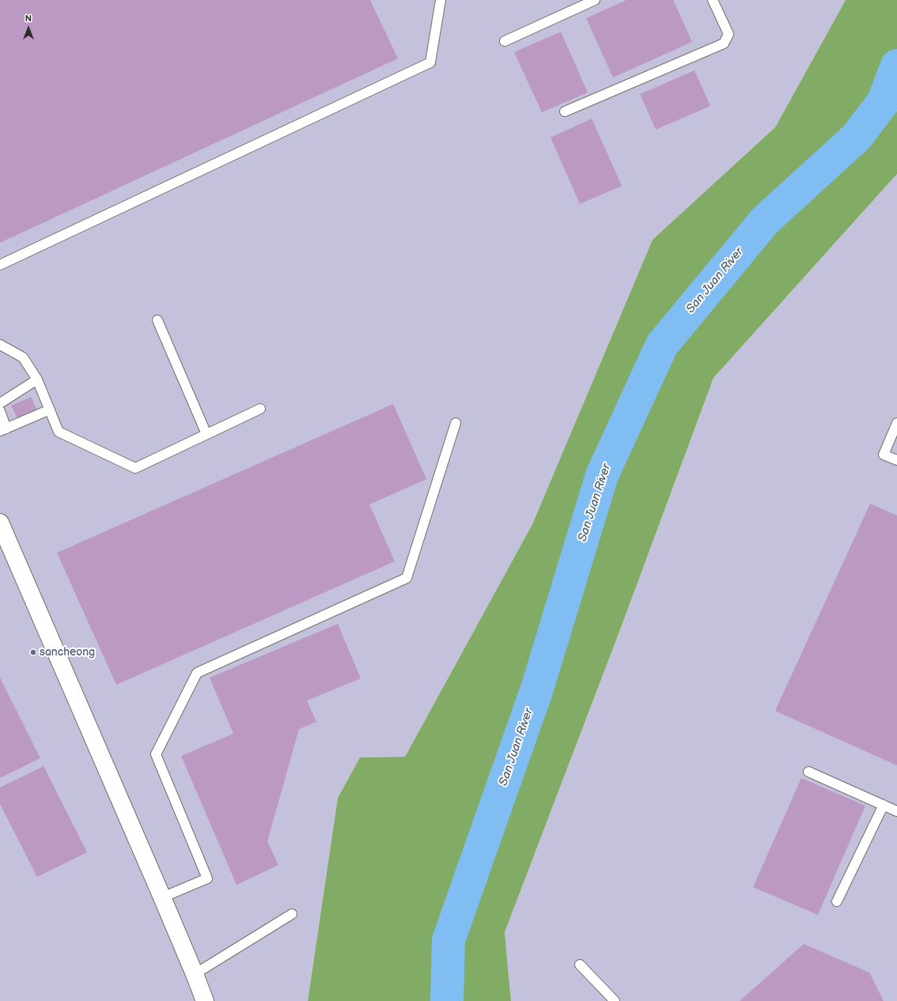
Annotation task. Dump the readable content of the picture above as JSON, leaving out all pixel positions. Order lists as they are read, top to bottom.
{
  "water": ["San Juan River"],
  "places": ["sancheong"],
  "north": "top"
}
